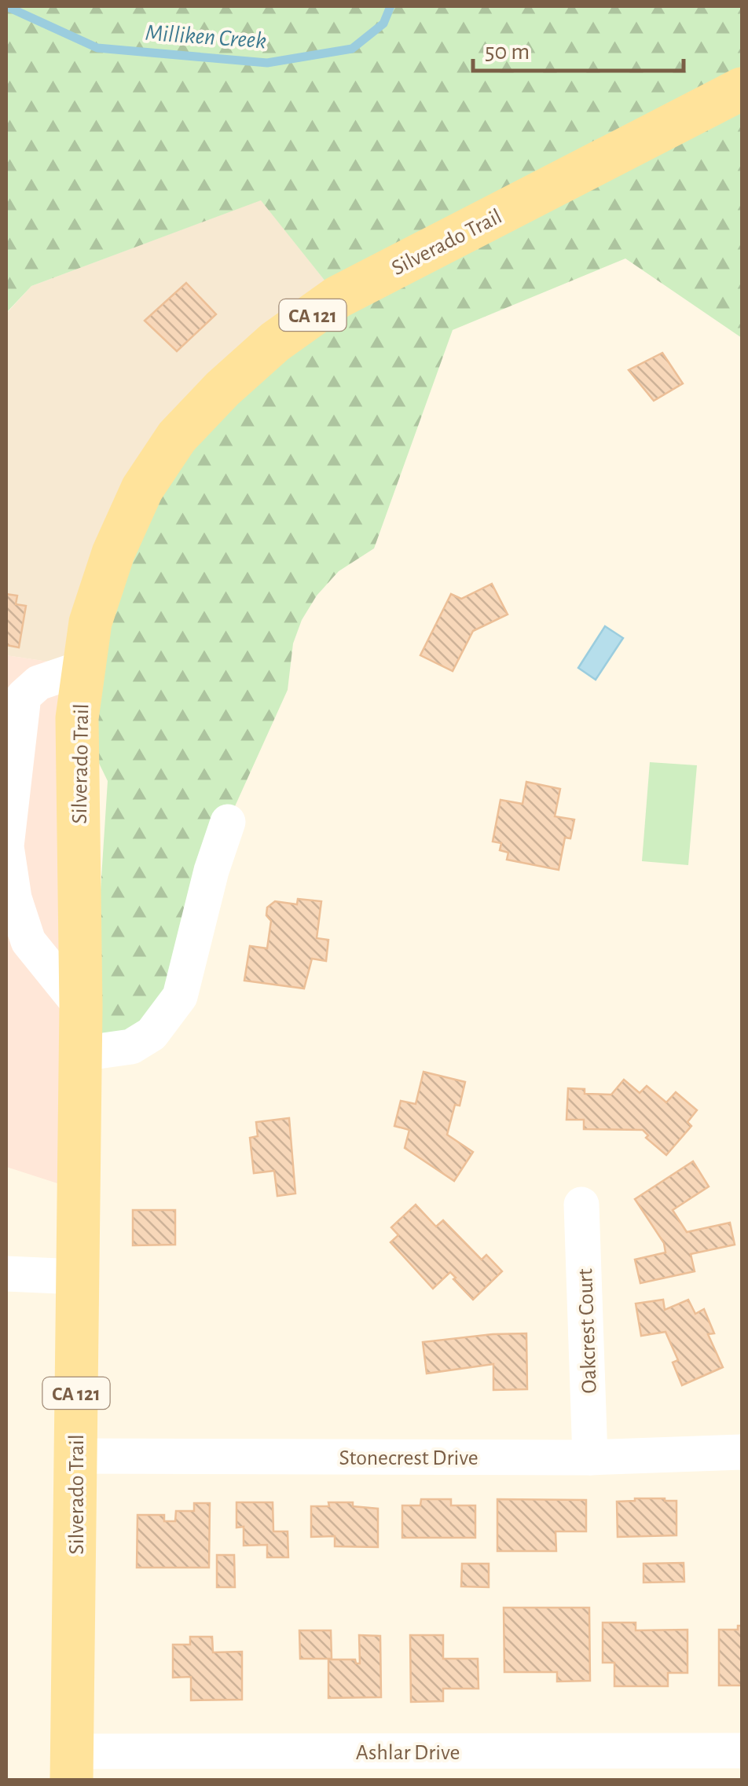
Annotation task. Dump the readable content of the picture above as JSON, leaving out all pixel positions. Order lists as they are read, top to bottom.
{
  "streets": {
    "main road": ["Silverado Trail", "CA 121"],
    "street": ["Oakcrest Court", "Stonecrest Drive", "Ashlar Drive"]
  },
  "crossings": [
    ["Silverado Trail", "Stonecrest Drive"],
    ["Silverado Trail", "Ashlar Drive"],
    ["Oakcrest Court", "Stonecrest Drive"]
  ],
  "water": ["Milliken Creek"],
  "scale_bar": "50 m"
}
